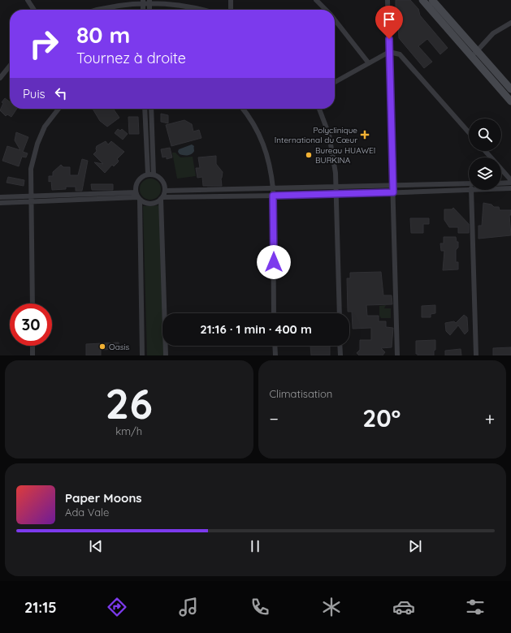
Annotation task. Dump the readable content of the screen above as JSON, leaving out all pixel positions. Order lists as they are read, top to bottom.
{
  "places": {
    "health": ["Polyclinique International du Cœur"],
    "other": ["Bureau HUAWEI BURKINA", "Oasis"]
  },
  "page": {
    "turn": ["80 m", "Tournez à droite"],
    "then": "Puis",
    "limit": "30",
    "trip": "21:16 · 1 min · 400 m",
    "tile": [
      ["26", "km/h"],
      "Climatisation"
    ],
    "heat": ["−", "20°", "+"],
    "song": ["Paper Moons", "Ada Vale"],
    "tabs": "21:15"
  }
}
